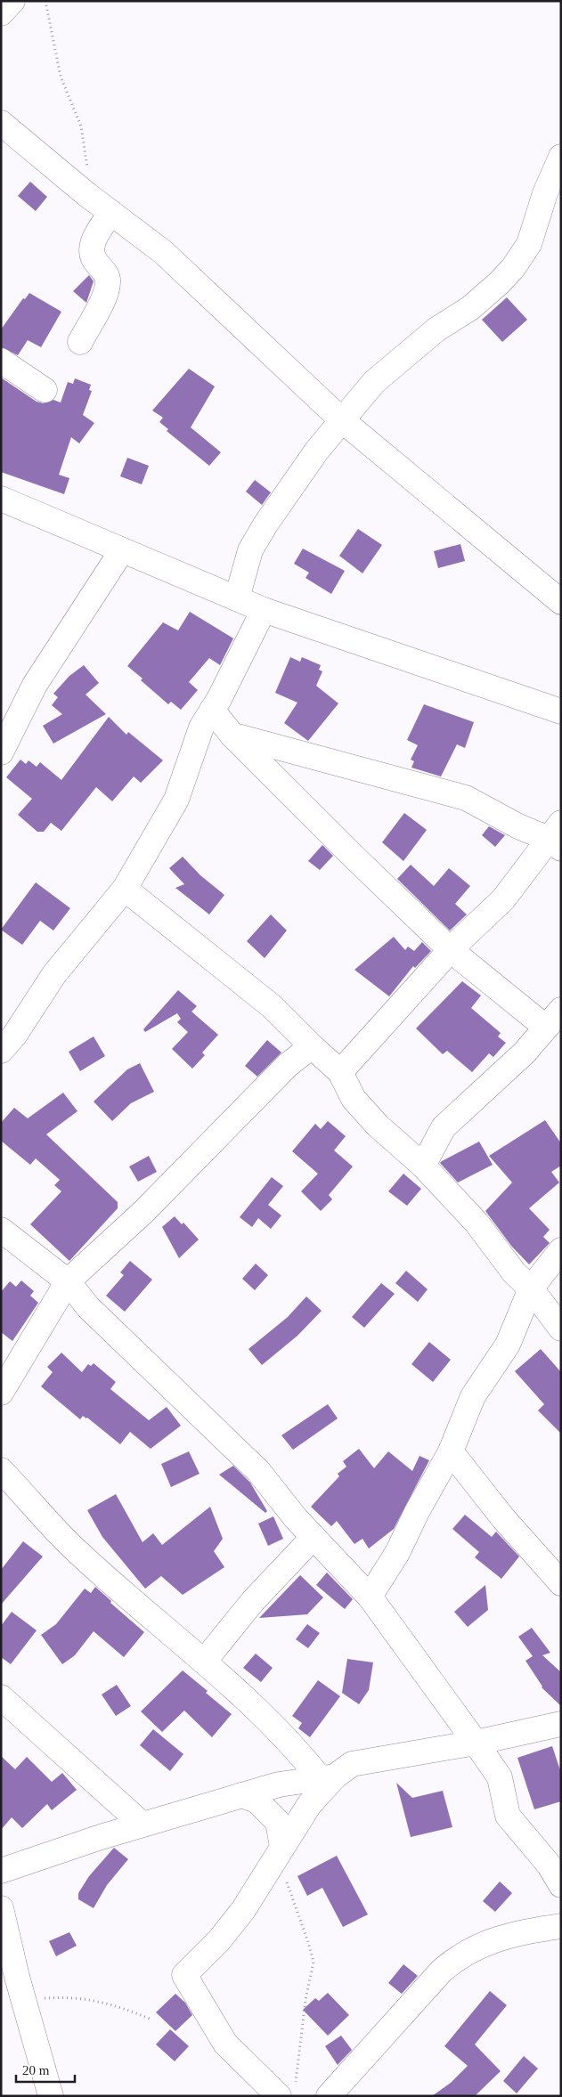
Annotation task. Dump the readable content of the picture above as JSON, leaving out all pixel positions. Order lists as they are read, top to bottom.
{
  "scale_bar": "20 m"
}
